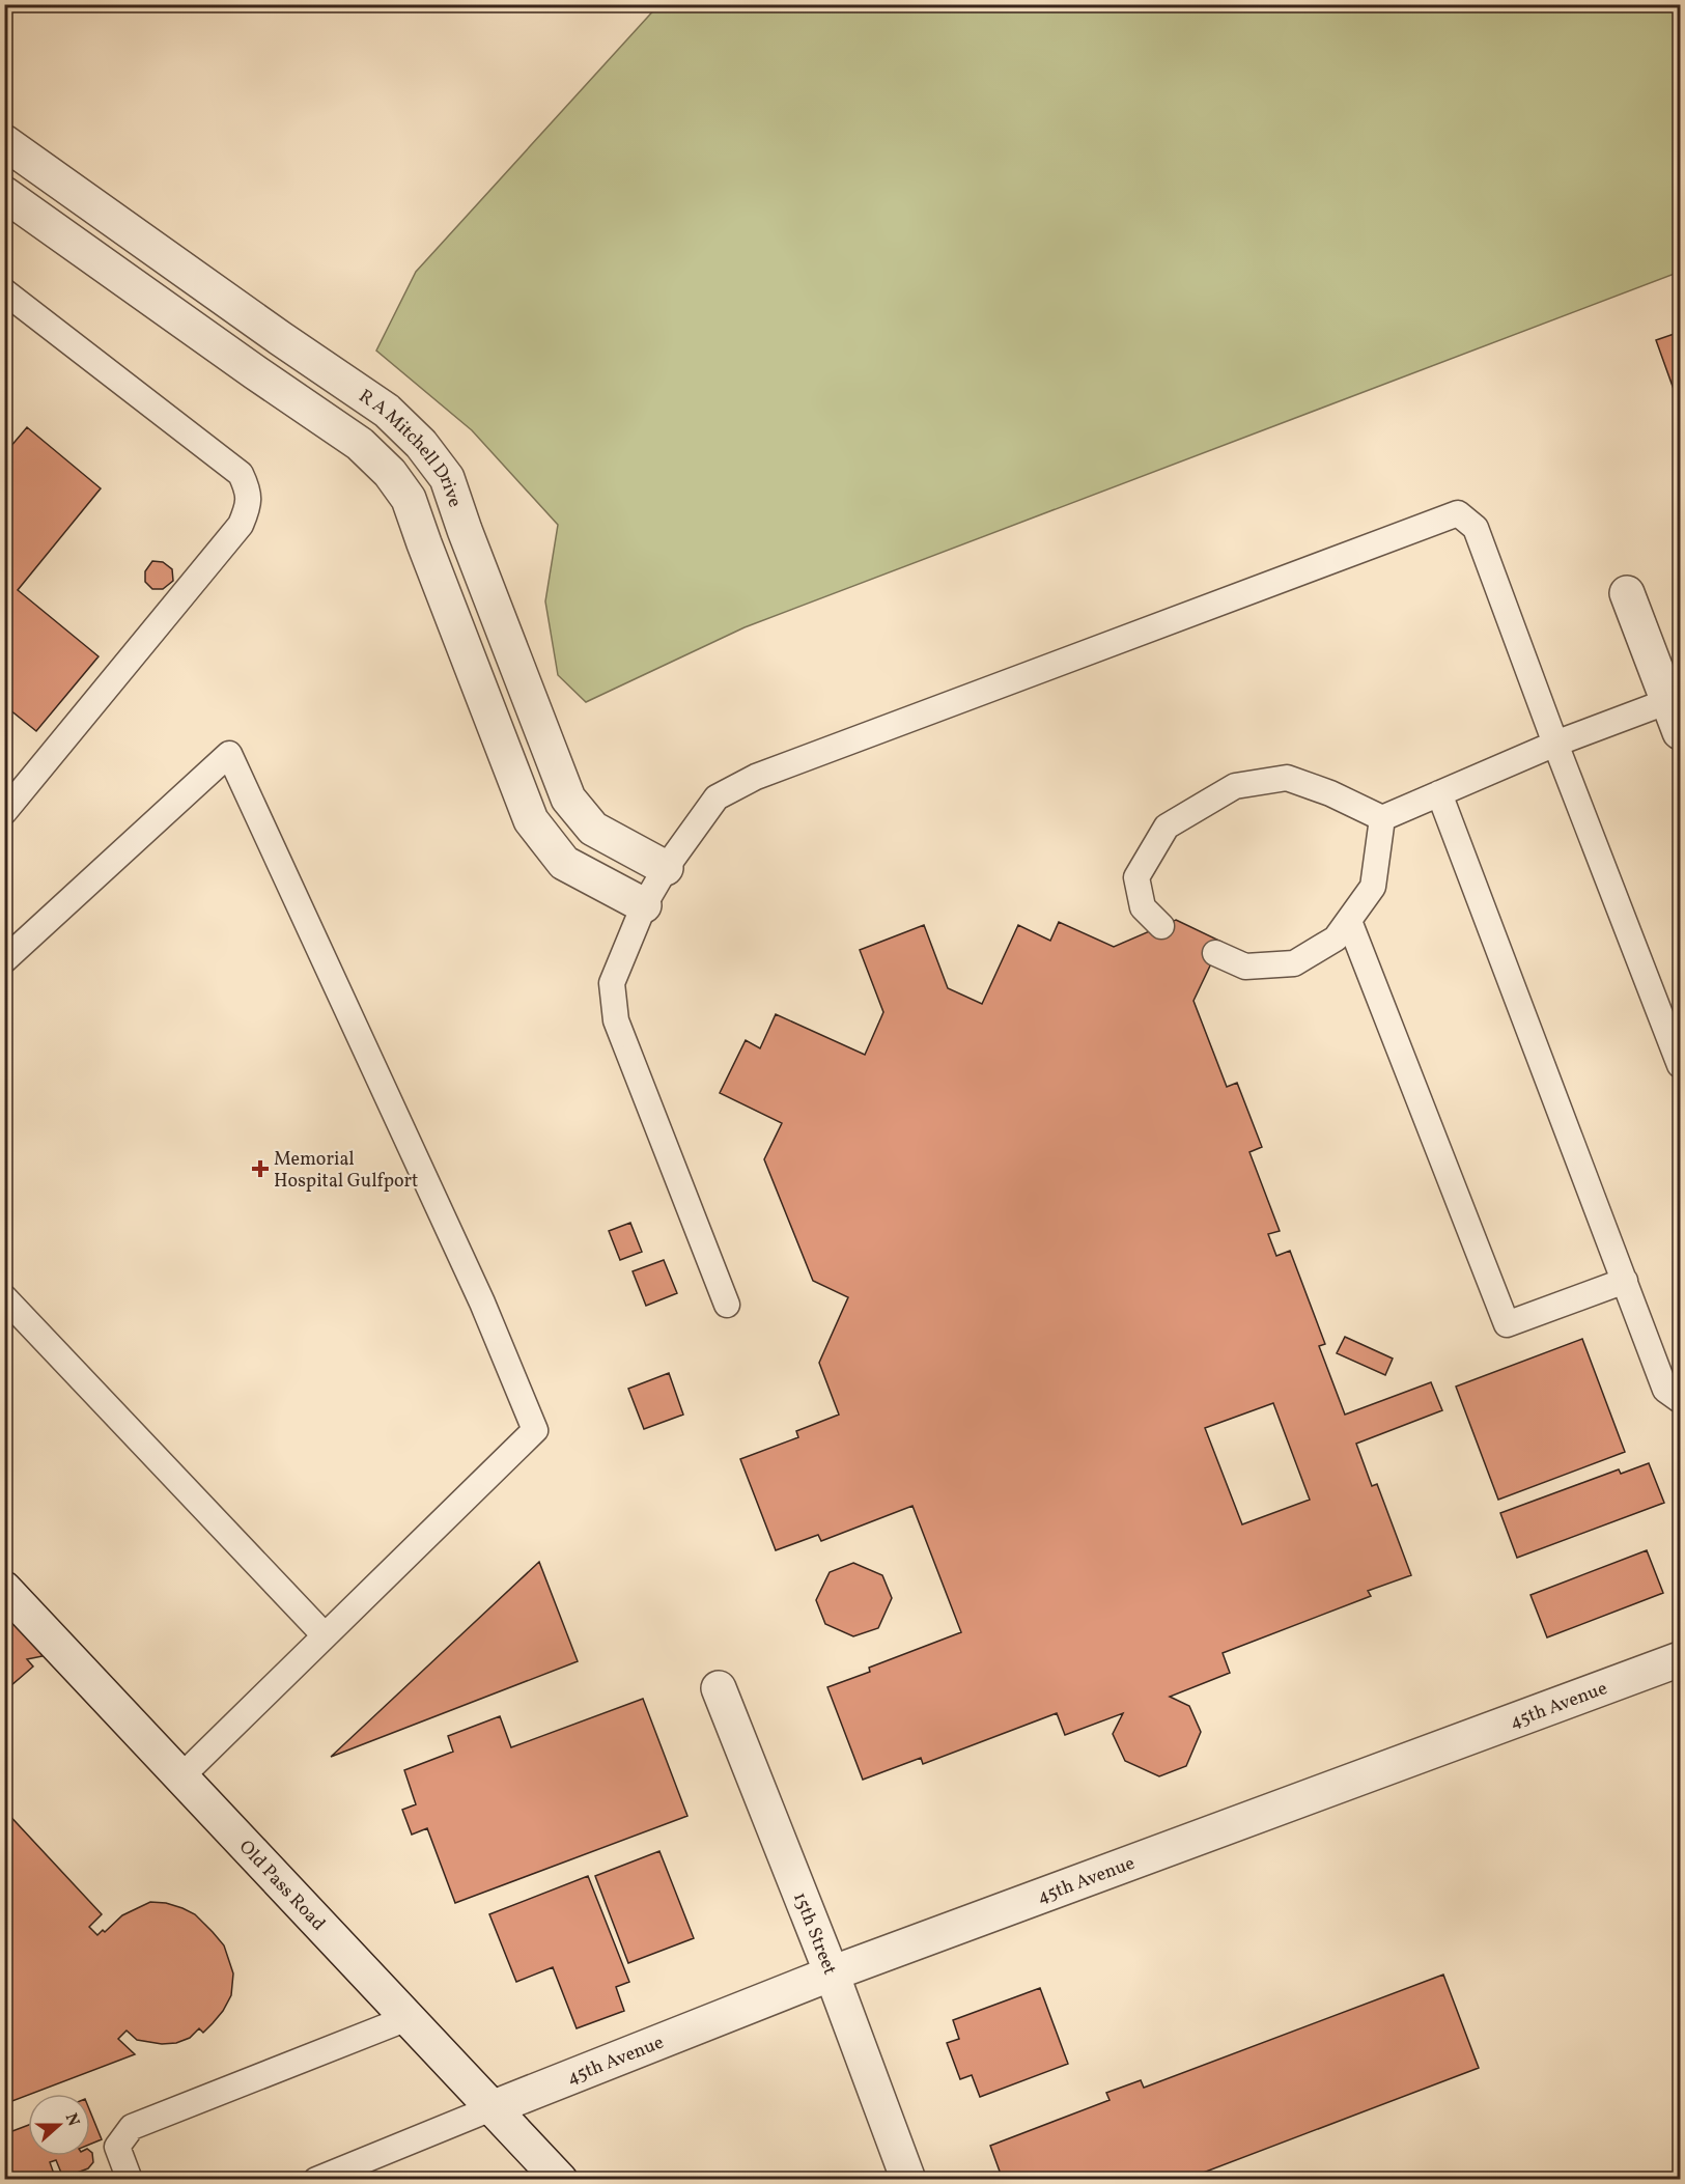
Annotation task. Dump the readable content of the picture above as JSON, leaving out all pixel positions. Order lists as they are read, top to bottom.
{
  "streets": {
    "street": [
      "R A Mitchell Drive",
      "45th Avenue",
      "Old Pass Road",
      "15th Street"
    ]
  },
  "crossings": [
    ["45th Avenue", "Old Pass Road"],
    ["45th Avenue", "15th Street"]
  ],
  "places": {
    "health": ["Memorial Hospital Gulfport"]
  },
  "north": "right"
}
